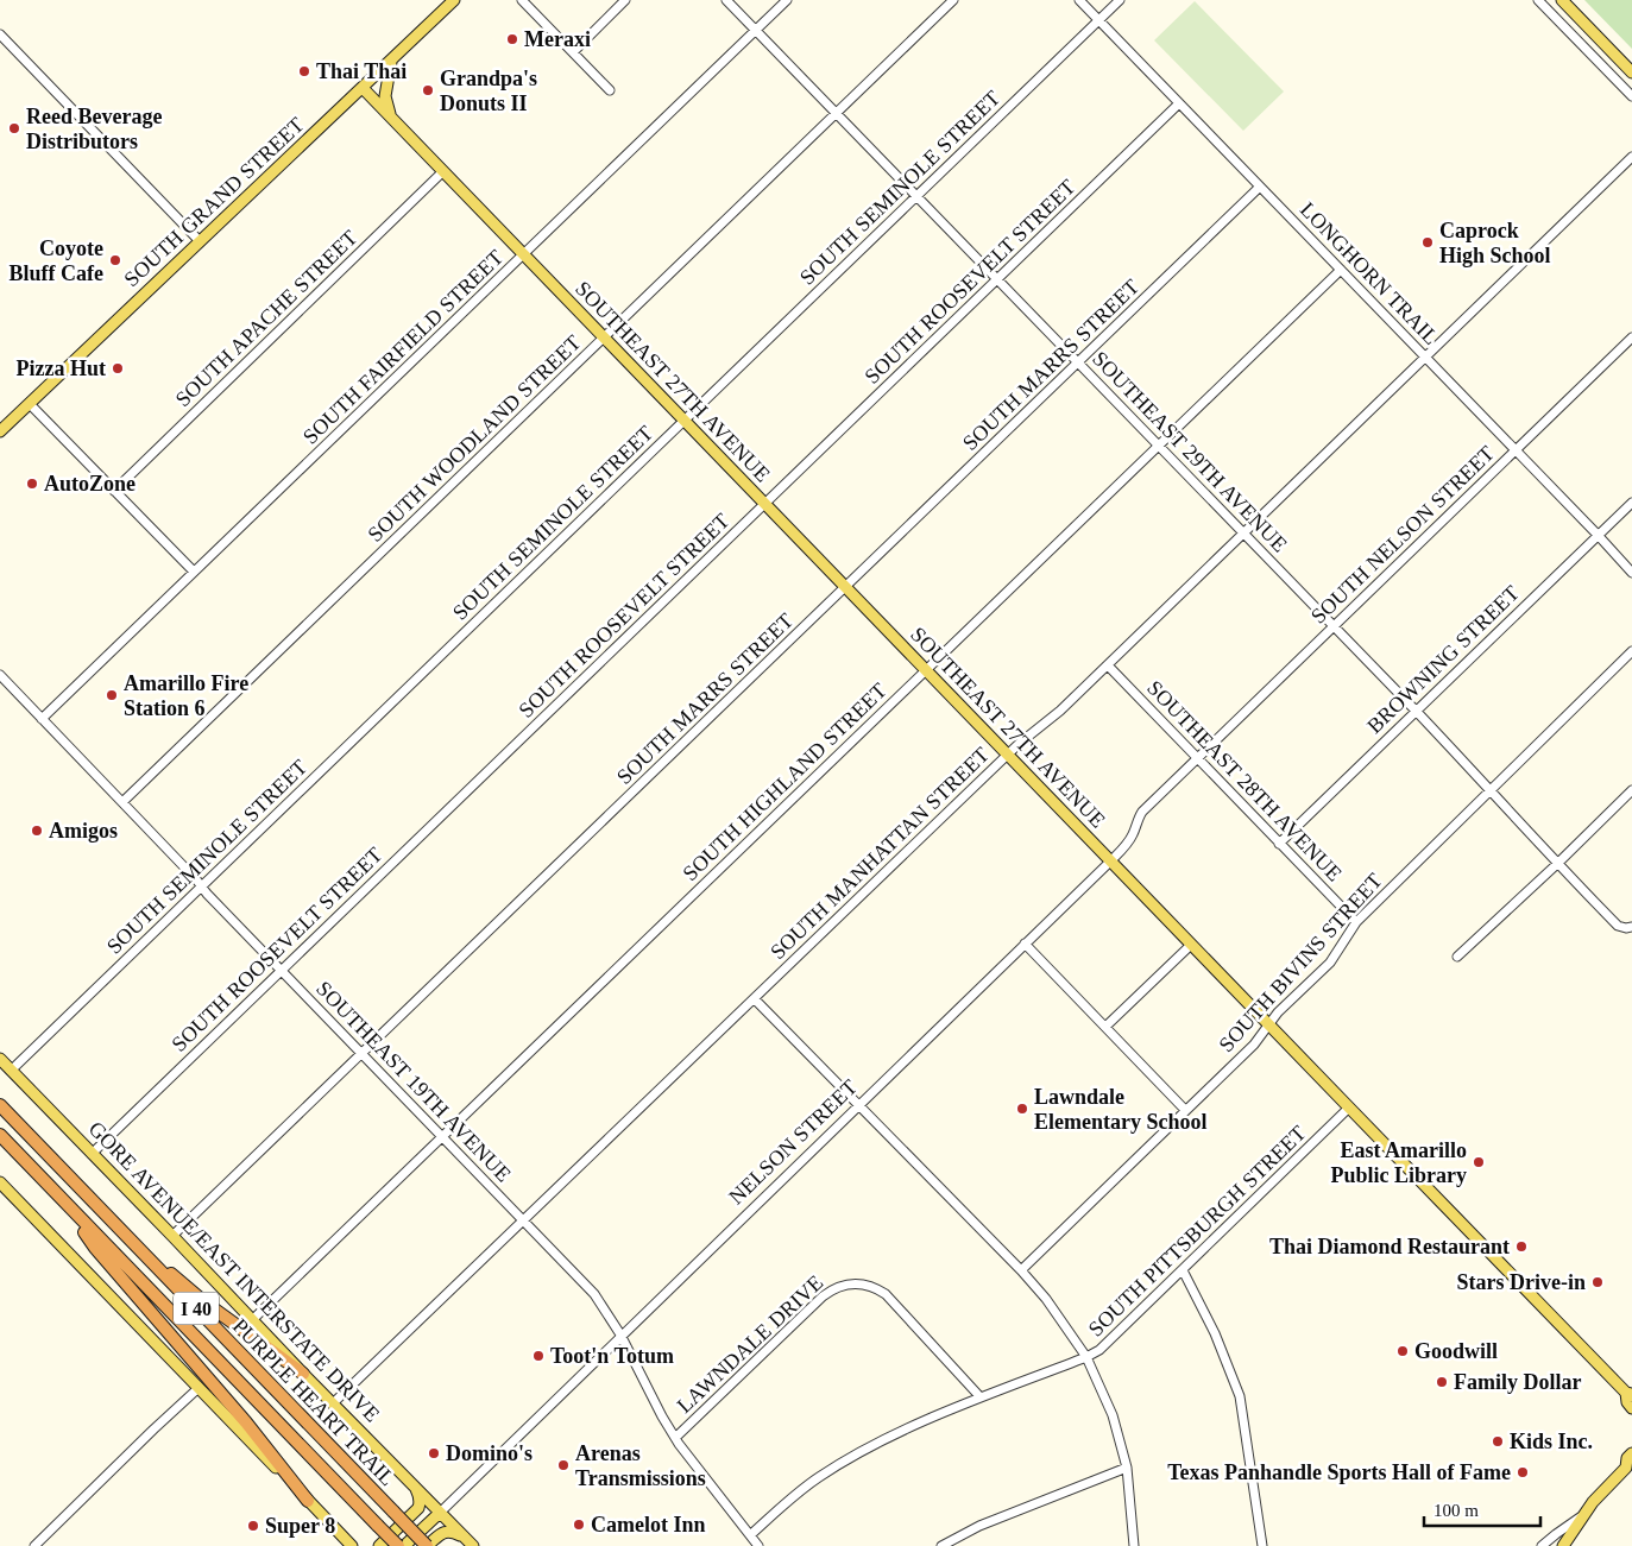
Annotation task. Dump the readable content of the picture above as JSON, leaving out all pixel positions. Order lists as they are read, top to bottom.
{
  "streets": {
    "highway": ["I 40", "PURPLE HEART TRAIL"],
    "main road": [
      "SOUTH GRAND STREET",
      "SOUTHEAST 27TH AVENUE",
      "NELSON STREET",
      "GORE AVENUE/EAST INTERSTATE DRIVE"
    ],
    "street": [
      "SOUTH SEMINOLE STREET",
      "LONGHORN TRAIL",
      "SOUTH ROOSEVELT STREET",
      "SOUTH APACHE STREET",
      "SOUTH FAIRFIELD STREET",
      "SOUTH MARRS STREET",
      "SOUTH WOODLAND STREET",
      "SOUTHEAST 29TH AVENUE",
      "SOUTH NELSON STREET",
      "BROWNING STREET",
      "SOUTHEAST 28TH AVENUE",
      "SOUTH HIGHLAND STREET",
      "SOUTH MANHATTAN STREET",
      "SOUTH BIVINS STREET",
      "SOUTHEAST 19TH AVENUE",
      "SOUTH PITTSBURGH STREET",
      "LAWNDALE DRIVE"
    ]
  },
  "crossings": [
    ["SOUTH SEMINOLE STREET", "LONGHORN TRAIL"],
    ["SOUTH SEMINOLE STREET", "SOUTHEAST 27TH AVENUE"],
    ["SOUTH SEMINOLE STREET", "SOUTHEAST 29TH AVENUE"],
    ["SOUTH SEMINOLE STREET", "SOUTHEAST 19TH AVENUE"],
    ["SOUTH SEMINOLE STREET", "GORE AVENUE/EAST INTERSTATE DRIVE"],
    ["SOUTH GRAND STREET", "SOUTHEAST 27TH AVENUE"],
    ["LONGHORN TRAIL", "SOUTH ROOSEVELT STREET"],
    ["LONGHORN TRAIL", "SOUTH MARRS STREET"],
    ["LONGHORN TRAIL", "SOUTH NELSON STREET"],
    ["LONGHORN TRAIL", "BROWNING STREET"],
    ["LONGHORN TRAIL", "SOUTH HIGHLAND STREET"],
    ["LONGHORN TRAIL", "SOUTH MANHATTAN STREET"],
    ["SOUTH ROOSEVELT STREET", "SOUTHEAST 27TH AVENUE"],
    ["SOUTH ROOSEVELT STREET", "SOUTHEAST 29TH AVENUE"],
    ["SOUTH ROOSEVELT STREET", "SOUTHEAST 19TH AVENUE"],
    ["SOUTH ROOSEVELT STREET", "GORE AVENUE/EAST INTERSTATE DRIVE"],
    ["SOUTH APACHE STREET", "SOUTHEAST 27TH AVENUE"],
    ["SOUTH FAIRFIELD STREET", "SOUTHEAST 27TH AVENUE"],
    ["SOUTH FAIRFIELD STREET", "SOUTHEAST 29TH AVENUE"],
    ["SOUTH FAIRFIELD STREET", "SOUTHEAST 19TH AVENUE"],
    ["SOUTH MARRS STREET", "SOUTHEAST 27TH AVENUE"],
    ["SOUTH MARRS STREET", "SOUTHEAST 29TH AVENUE"],
    ["SOUTH MARRS STREET", "SOUTHEAST 19TH AVENUE"],
    ["SOUTH MARRS STREET", "GORE AVENUE/EAST INTERSTATE DRIVE"],
    ["SOUTHEAST 27TH AVENUE", "SOUTH WOODLAND STREET"],
    ["SOUTHEAST 27TH AVENUE", "SOUTH HIGHLAND STREET"],
    ["SOUTHEAST 27TH AVENUE", "SOUTH MANHATTAN STREET"],
    ["SOUTHEAST 27TH AVENUE", "SOUTH BIVINS STREET"],
    ["SOUTHEAST 27TH AVENUE", "NELSON STREET"],
    ["SOUTHEAST 27TH AVENUE", "SOUTH PITTSBURGH STREET"],
    ["SOUTH WOODLAND STREET", "SOUTHEAST 29TH AVENUE"],
    ["SOUTH WOODLAND STREET", "SOUTHEAST 19TH AVENUE"],
    ["SOUTHEAST 29TH AVENUE", "SOUTH NELSON STREET"],
    ["SOUTHEAST 29TH AVENUE", "BROWNING STREET"],
    ["SOUTHEAST 29TH AVENUE", "SOUTH HIGHLAND STREET"],
    ["SOUTHEAST 29TH AVENUE", "SOUTH MANHATTAN STREET"],
    ["SOUTHEAST 29TH AVENUE", "SOUTH BIVINS STREET"],
    ["SOUTH NELSON STREET", "SOUTHEAST 28TH AVENUE"],
    ["SOUTH NELSON STREET", "NELSON STREET"],
    ["BROWNING STREET", "SOUTHEAST 28TH AVENUE"],
    ["SOUTHEAST 28TH AVENUE", "SOUTH MANHATTAN STREET"],
    ["SOUTHEAST 28TH AVENUE", "SOUTH BIVINS STREET"],
    ["SOUTHEAST 28TH AVENUE", "NELSON STREET"],
    ["SOUTH HIGHLAND STREET", "SOUTHEAST 19TH AVENUE"],
    ["SOUTH HIGHLAND STREET", "GORE AVENUE/EAST INTERSTATE DRIVE"],
    ["SOUTH MANHATTAN STREET", "SOUTHEAST 19TH AVENUE"],
    ["SOUTH MANHATTAN STREET", "GORE AVENUE/EAST INTERSTATE DRIVE"],
    ["SOUTHEAST 19TH AVENUE", "NELSON STREET"],
    ["SOUTHEAST 19TH AVENUE", "SOUTH PITTSBURGH STREET"],
    ["SOUTHEAST 19TH AVENUE", "LAWNDALE DRIVE"],
    ["NELSON STREET", "GORE AVENUE/EAST INTERSTATE DRIVE"],
    ["SOUTH PITTSBURGH STREET", "LAWNDALE DRIVE"]
  ],
  "places": [
    "Meraxi",
    "Thai Thai",
    "Grandpa's Donuts II",
    "Reed Beverage Distributors",
    "Caprock High School",
    "Coyote Bluff Cafe",
    "Pizza Hut",
    "AutoZone",
    "Amarillo Fire Station 6",
    "Amigos",
    "Lawndale Elementary School",
    "East Amarillo Public Library",
    "Thai Diamond Restaurant",
    "Stars Drive-in",
    "Goodwill",
    "Toot'n Totum",
    "Family Dollar",
    "Kids Inc.",
    "Domino's",
    "Arenas Transmissions",
    "Texas Panhandle Sports Hall of Fame",
    "Camelot Inn",
    "Super 8"
  ],
  "scale_bar": "100 m"
}
